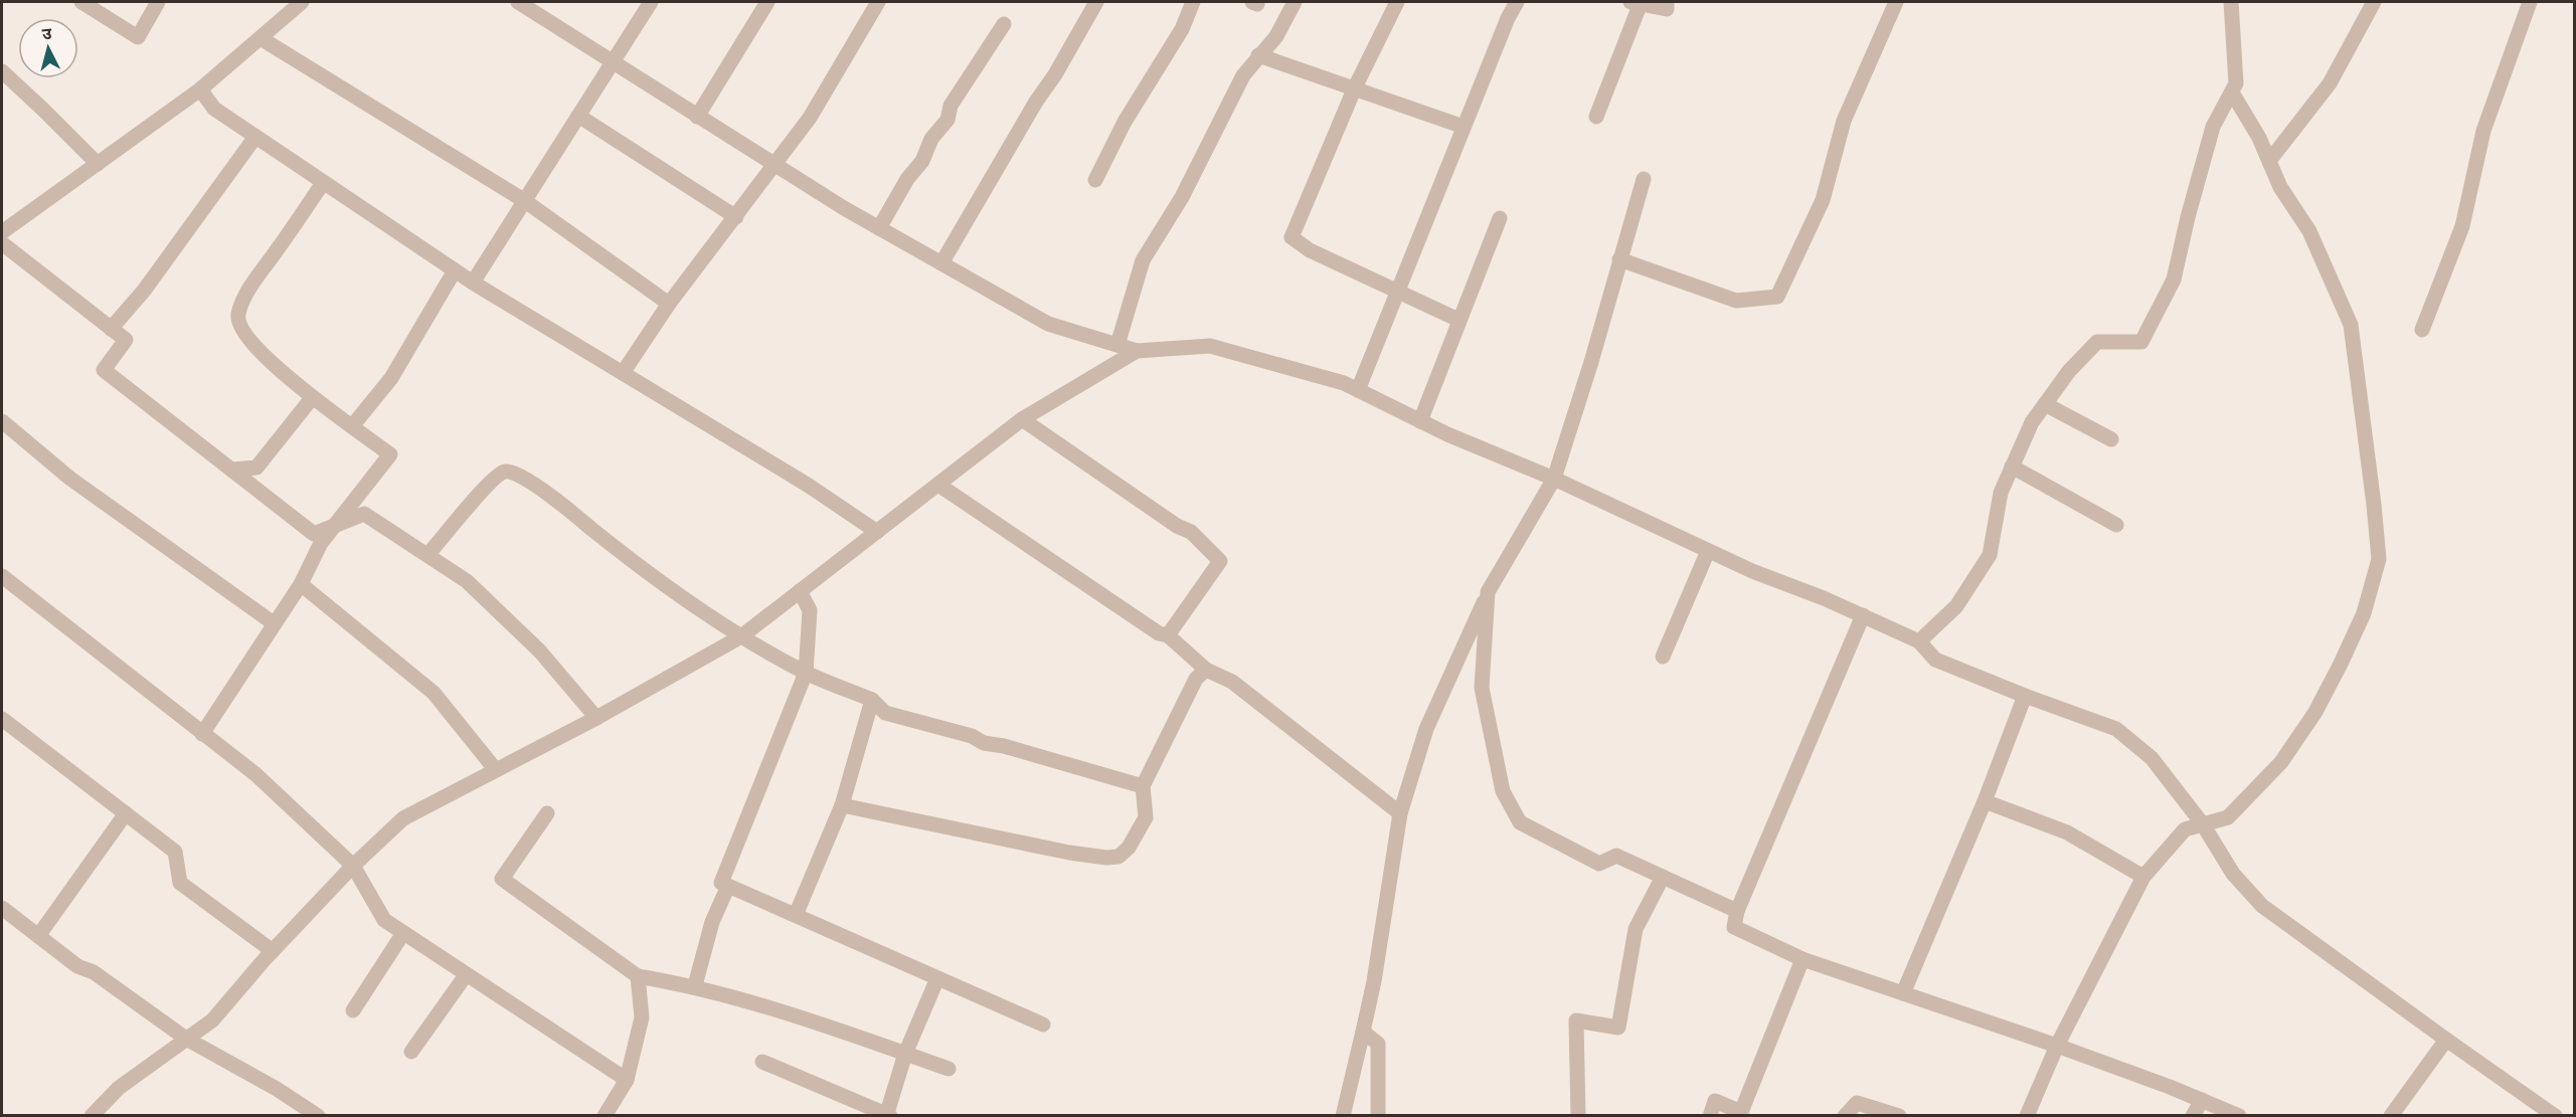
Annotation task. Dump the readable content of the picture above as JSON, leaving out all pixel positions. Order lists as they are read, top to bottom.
{
  "north": "top"
}
